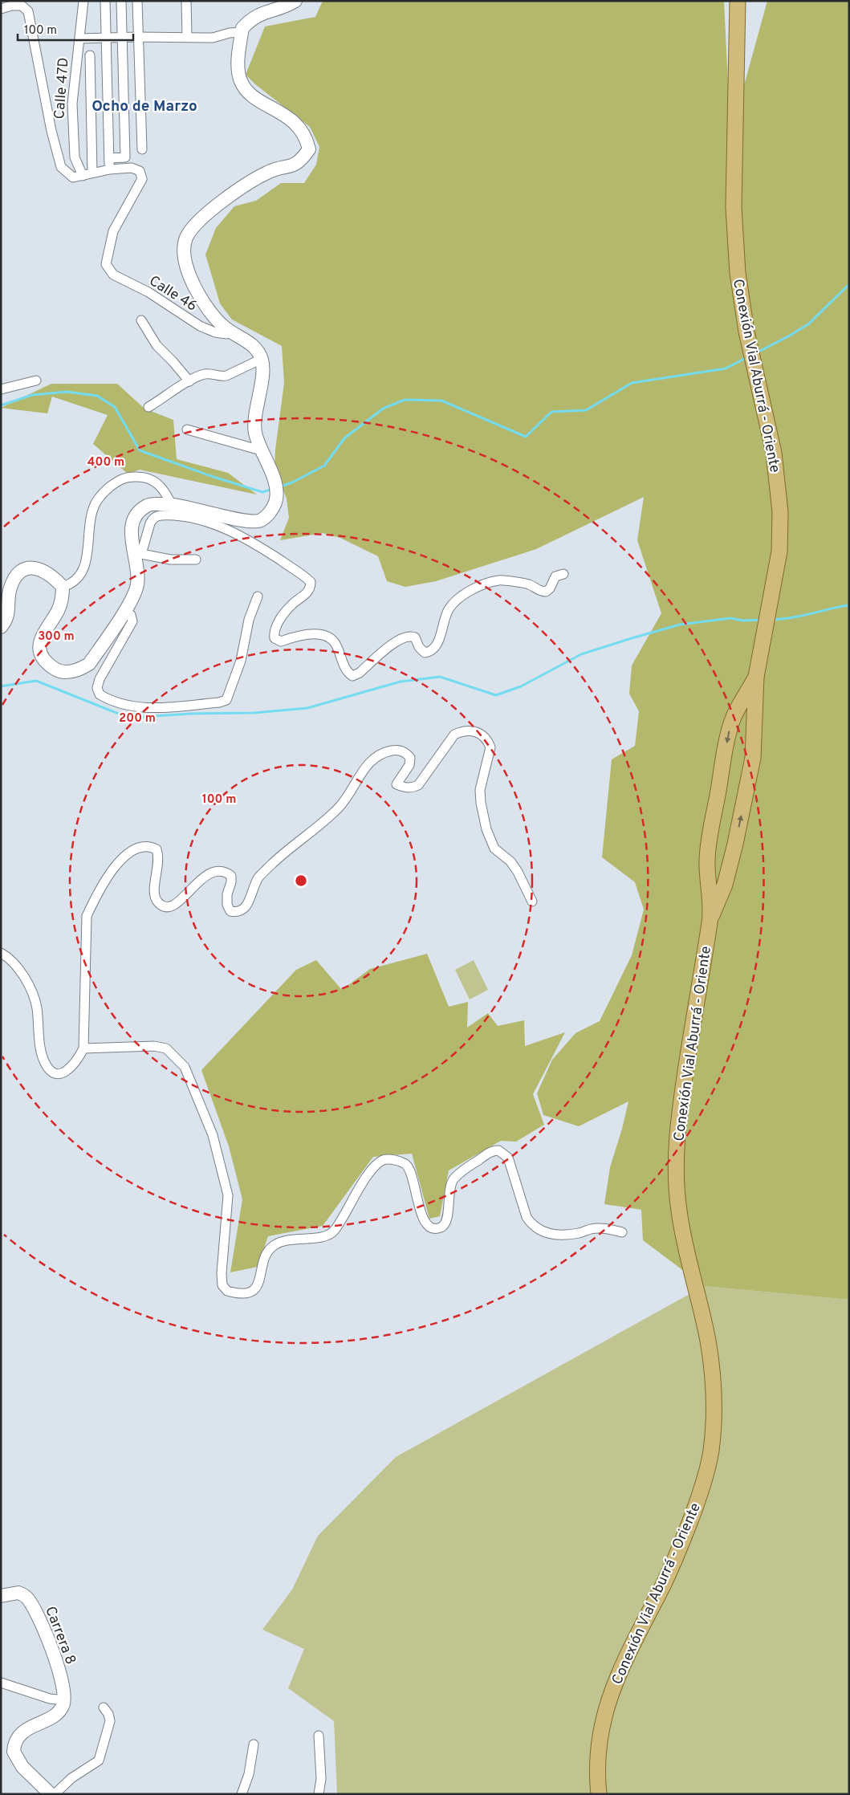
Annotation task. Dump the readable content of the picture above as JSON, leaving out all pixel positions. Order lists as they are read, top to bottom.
{
  "streets": {
    "main road": ["Conexión Vial Aburrá - Oriente", "Carrera 8"],
    "street": ["Calle 47D", "Calle 46"]
  },
  "districts": ["Ocho de Marzo"],
  "scale_bar": "100 m",
  "rings": [
    "400 m",
    "300 m",
    "200 m",
    "100 m"
  ]
}
